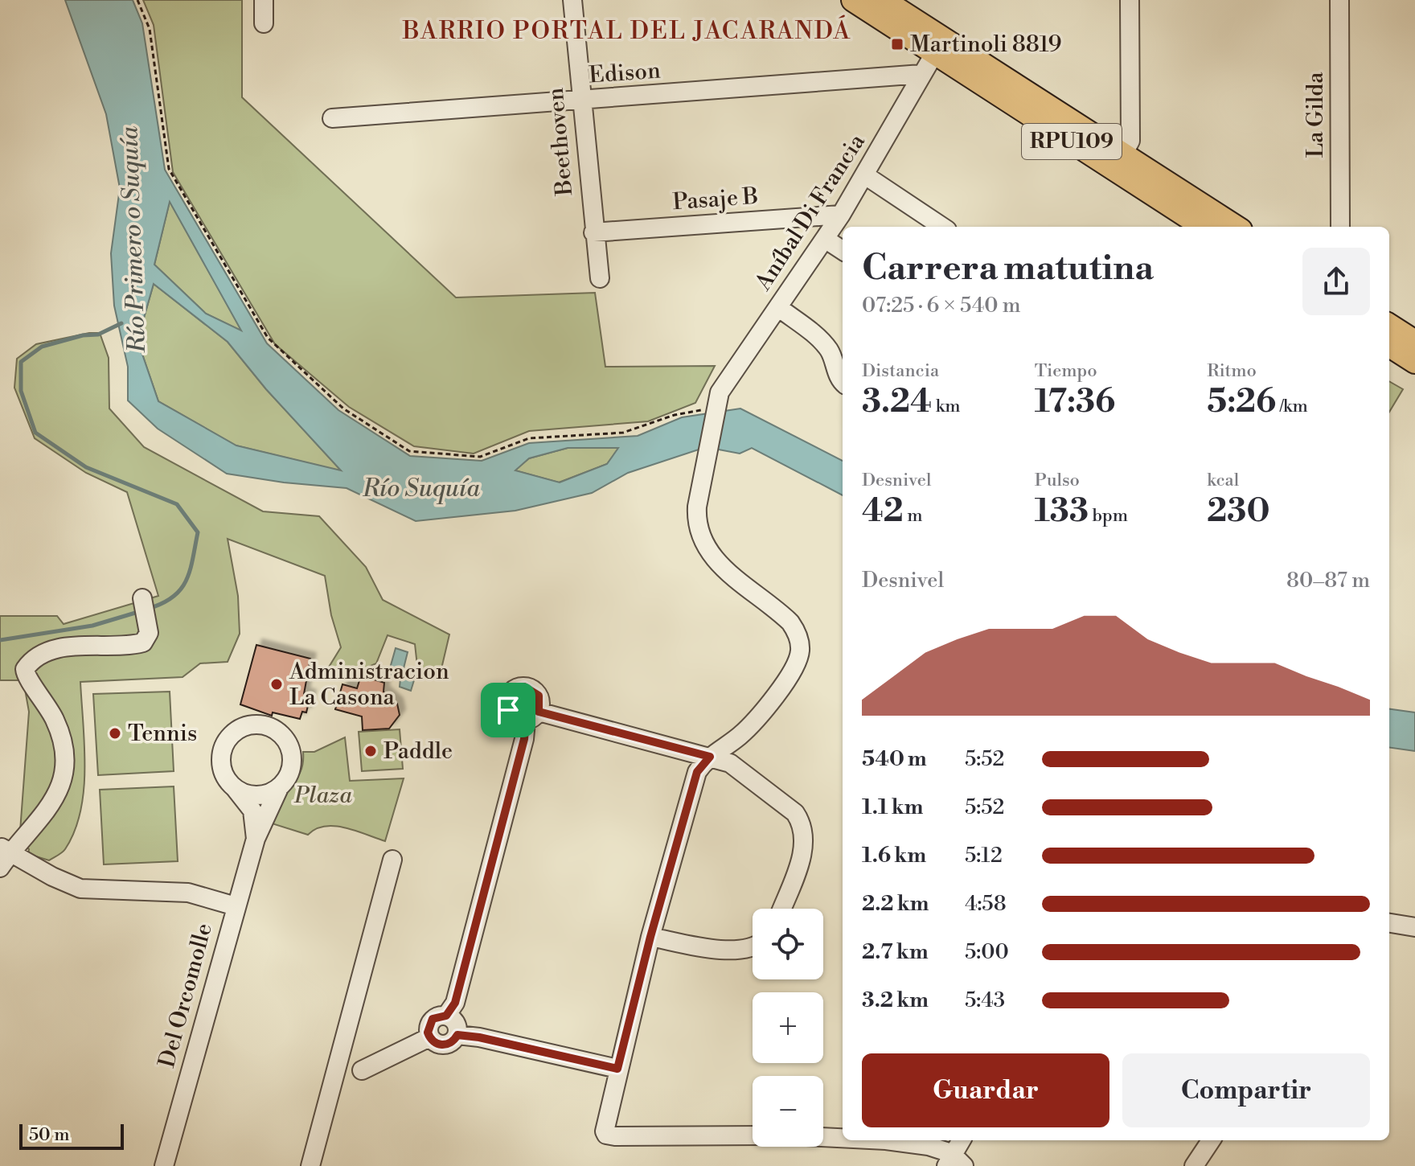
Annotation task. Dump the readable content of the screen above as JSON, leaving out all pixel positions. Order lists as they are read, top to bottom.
{
  "streets": {
    "main road": ["RPU109"],
    "street": [
      "Edison",
      "La Gilda",
      "Beethoven",
      "Pasaje B",
      "Aníbal Di Francia",
      "Del Orcomolle"
    ]
  },
  "crossings": [
    ["Edison", "Beethoven"],
    ["Edison", "Aníbal Di Francia"],
    ["Beethoven", "Pasaje B"],
    ["RPU109", "Aníbal Di Francia"],
    ["Pasaje B", "Aníbal Di Francia"]
  ],
  "districts": ["BARRIO PORTAL DEL JACARANDÁ"],
  "water": ["Río Primero o Suquía", "Río Suquía"],
  "parks": ["Plaza"],
  "places": {
    "transit": ["Martinoli 8819"],
    "other": ["Administracion La Casona", "Tennis", "Paddle"]
  },
  "scale_bar": "50 m",
  "page": {
    "heading": ["Carrera matutina", "07:25 · 6 × 540 m"],
    "stats": [
      ["Distancia", "3.24 km"],
      ["Tiempo", "17:36"],
      ["Ritmo", "5:26 /km"],
      ["Desnivel", "42 m"],
      ["Pulso", "133 bpm"],
      ["kcal", "230"]
    ],
    "chart": ["Desnivel", "80–87 m"],
    "list": [
      {
        "name": "540 m",
        "note": "5:52"
      },
      {
        "name": "1.1 km",
        "note": "5:52"
      },
      {
        "name": "1.6 km",
        "note": "5:12"
      },
      {
        "name": "2.2 km",
        "note": "4:58"
      },
      {
        "name": "2.7 km",
        "note": "5:00"
      },
      {
        "name": "3.2 km",
        "note": "5:43"
      }
    ],
    "map_buttons": ["+", "−"],
    "buttons": ["Guardar", "Compartir"],
    "scale": "50 m"
  }
}
